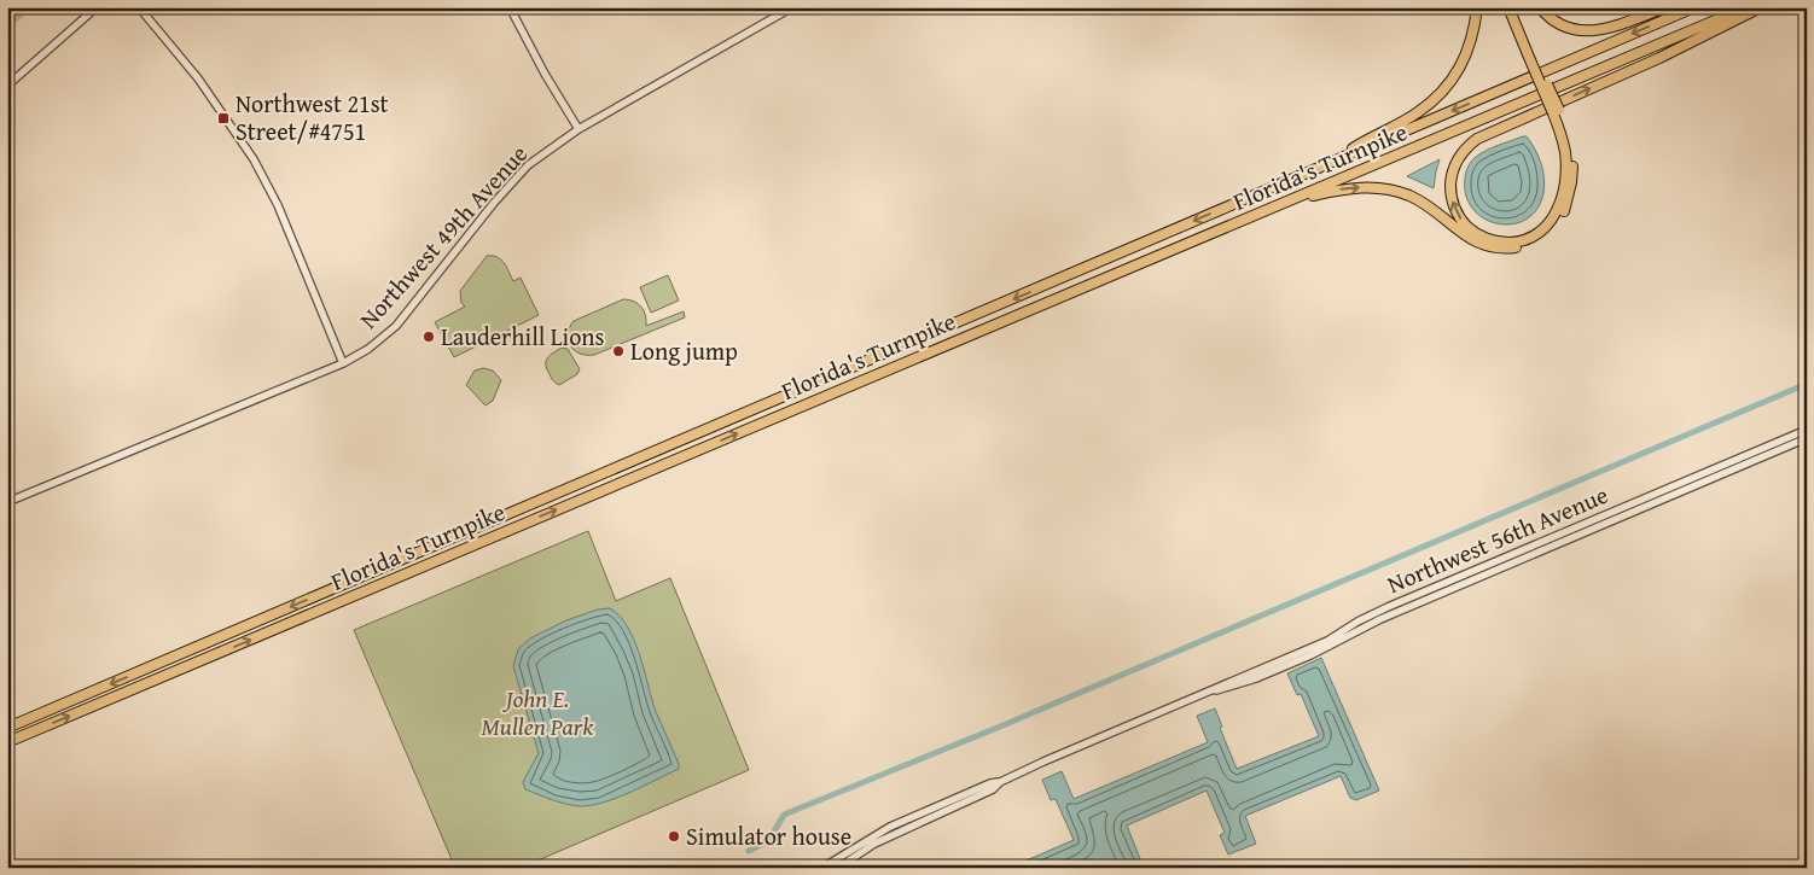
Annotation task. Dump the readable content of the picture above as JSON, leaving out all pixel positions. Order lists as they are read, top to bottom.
{
  "streets": {
    "highway": ["Florida's Turnpike"],
    "street": ["Northwest 49th Avenue", "Northwest 56th Avenue"]
  },
  "parks": ["John E. Mullen Park"],
  "places": {
    "transit": ["Northwest 21st Street/#4751"],
    "other": ["Lauderhill Lions", "Long jump", "Simulator house"]
  }
}
